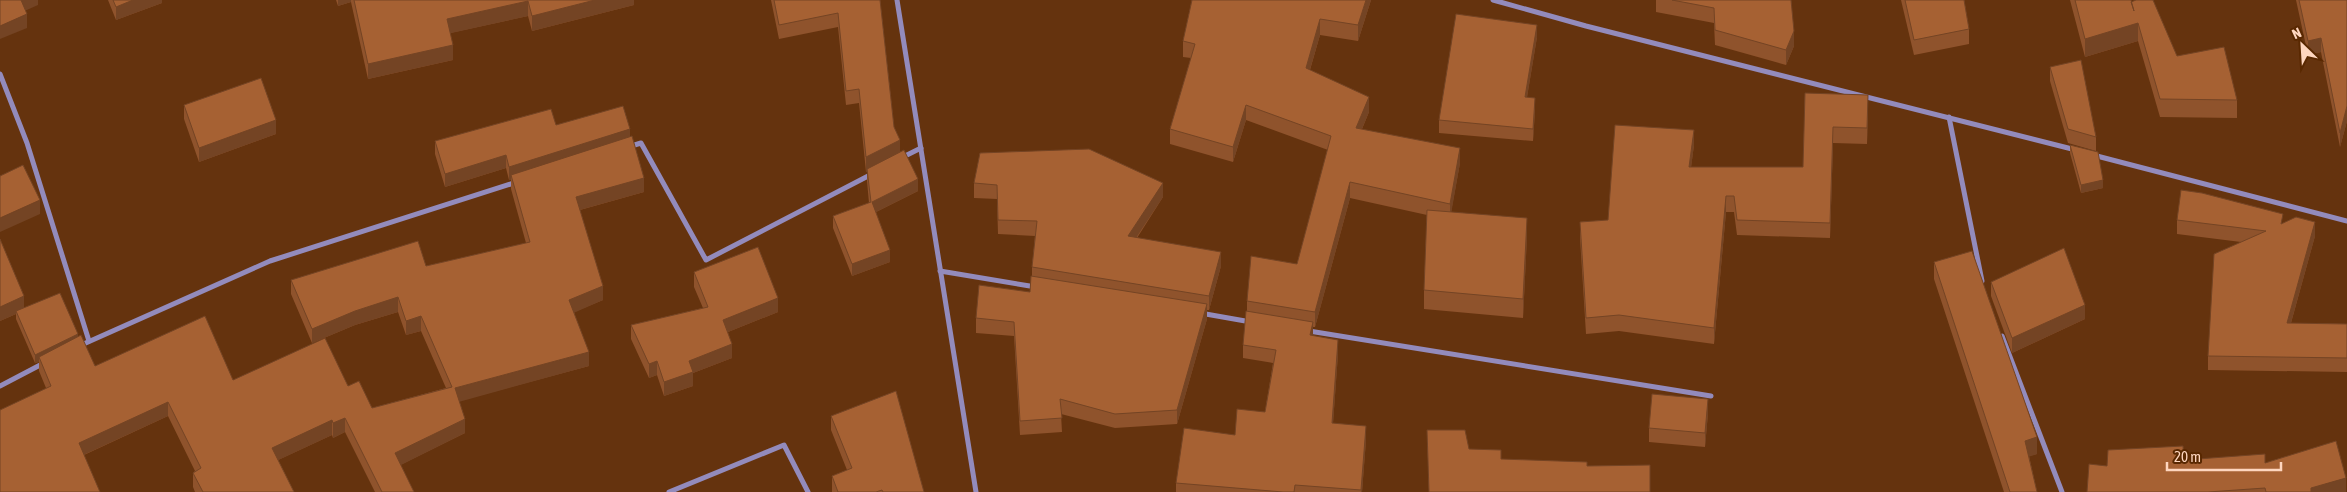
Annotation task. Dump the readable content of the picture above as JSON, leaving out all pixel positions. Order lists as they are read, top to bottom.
{
  "scale_bar": "20 m",
  "north": "top left"
}
